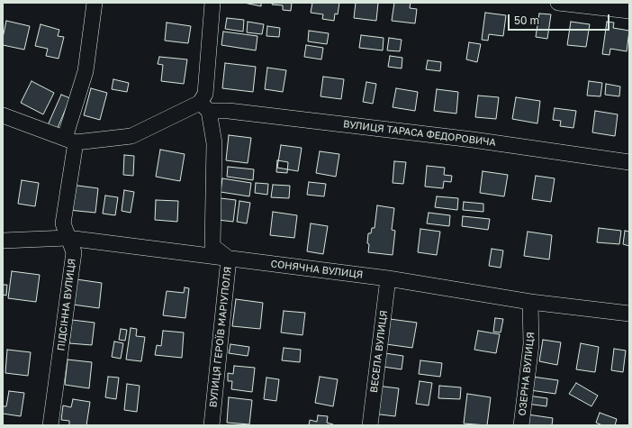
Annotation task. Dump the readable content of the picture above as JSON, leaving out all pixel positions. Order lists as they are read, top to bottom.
{
  "streets": {
    "street": [
      "ВУЛИЦЯ ТАРАСА ФЕДОРОВИЧА",
      "СОНЯЧНА ВУЛИЦЯ",
      "ПІДСІННА ВУЛИЦЯ",
      "ВУЛИЦЯ ГЕРОЇВ МАРІУПОЛЯ",
      "ВЕСЕЛА ВУЛИЦЯ",
      "ОЗЕРНА ВУЛИЦЯ"
    ]
  },
  "crossings": [
    ["ВУЛИЦЯ ТАРАСА ФЕДОРОВИЧА", "ПІДСІННА ВУЛИЦЯ"],
    ["ВУЛИЦЯ ТАРАСА ФЕДОРОВИЧА", "ВУЛИЦЯ ГЕРОЇВ МАРІУПОЛЯ"],
    ["СОНЯЧНА ВУЛИЦЯ", "ПІДСІННА ВУЛИЦЯ"],
    ["СОНЯЧНА ВУЛИЦЯ", "ВУЛИЦЯ ГЕРОЇВ МАРІУПОЛЯ"],
    ["СОНЯЧНА ВУЛИЦЯ", "ВЕСЕЛА ВУЛИЦЯ"],
    ["СОНЯЧНА ВУЛИЦЯ", "ОЗЕРНА ВУЛИЦЯ"]
  ],
  "scale_bar": "50 m"
}
